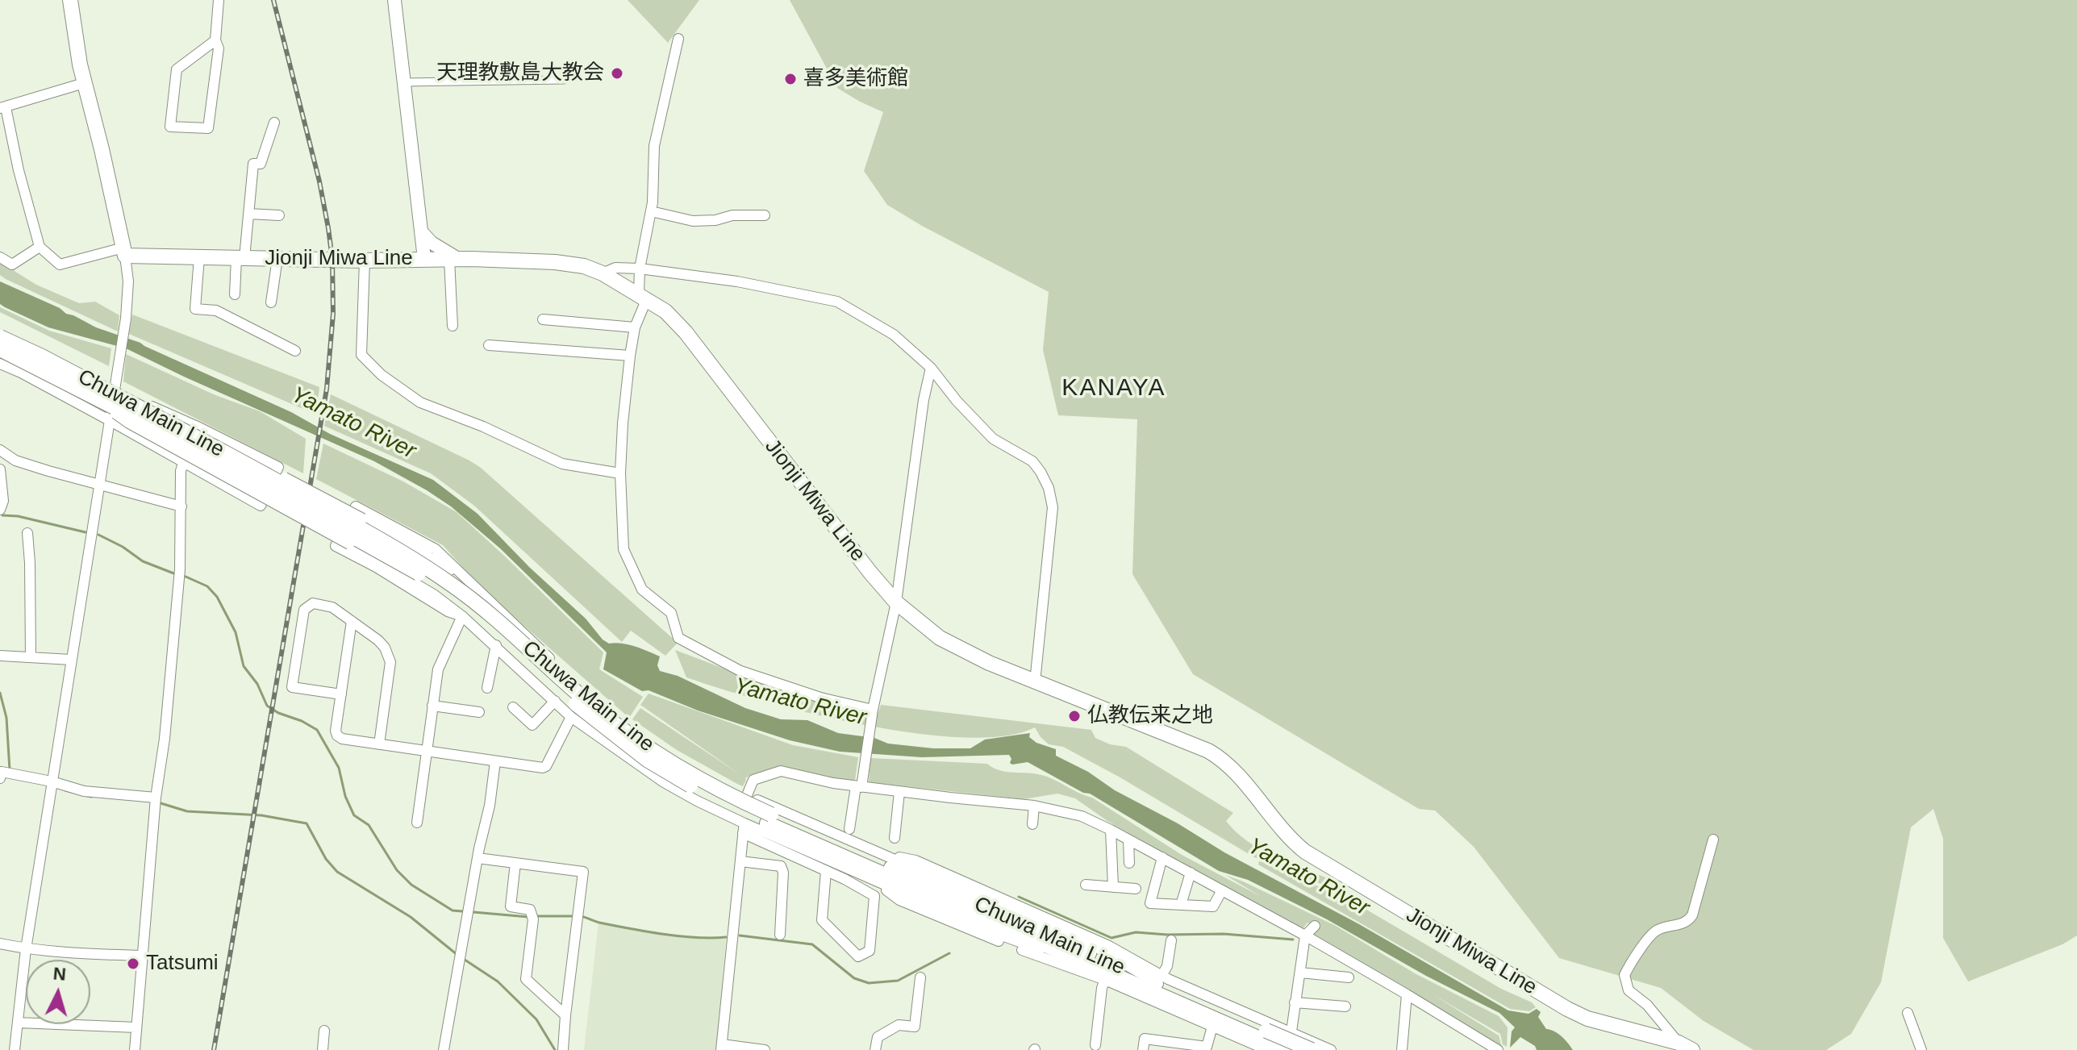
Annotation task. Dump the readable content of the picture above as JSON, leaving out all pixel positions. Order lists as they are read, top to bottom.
{
  "streets": {
    "main road": ["Jionji Miwa Line", "Chuwa Main Line"]
  },
  "districts": ["KANAYA"],
  "water": ["Yamato River"],
  "places": [
    "天理教敷島大教会",
    "喜多美術館",
    "仏教伝来之地",
    "Tatsumi"
  ],
  "north": "top"
}
